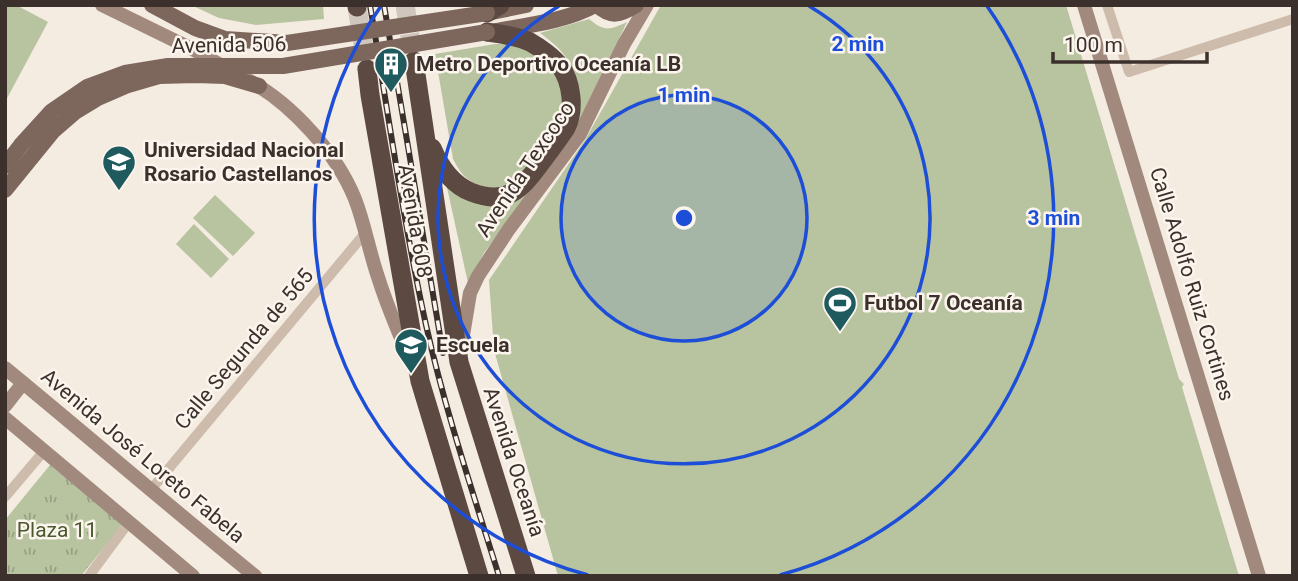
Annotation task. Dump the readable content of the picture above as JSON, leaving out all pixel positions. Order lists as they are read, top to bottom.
{
  "streets": {
    "highway": ["Avenida 608", "Avenida Oceanía"],
    "main road": ["Avenida 506"],
    "street": [
      "Avenida Texcoco",
      "Calle Adolfo Ruiz Cortines",
      "Calle Segunda de 565",
      "Avenida José Loreto Fabela"
    ]
  },
  "crossings": [
    ["Avenida Texcoco", "Avenida 608"],
    ["Avenida Texcoco", "Avenida Oceanía"],
    ["Avenida 608", "Avenida Oceanía"],
    ["Calle Segunda de 565", "Avenida José Loreto Fabela"]
  ],
  "parks": ["Plaza 11"],
  "places": {
    "building": ["Metro Deportivo Oceanía LB"],
    "school or university": ["Universidad Nacional Rosario Castellanos", "Escuela"],
    "sports": ["Futbol 7 Oceanía"]
  },
  "scale_bar": "100 m",
  "rings": ["2 min", "1 min", "3 min"]
}
